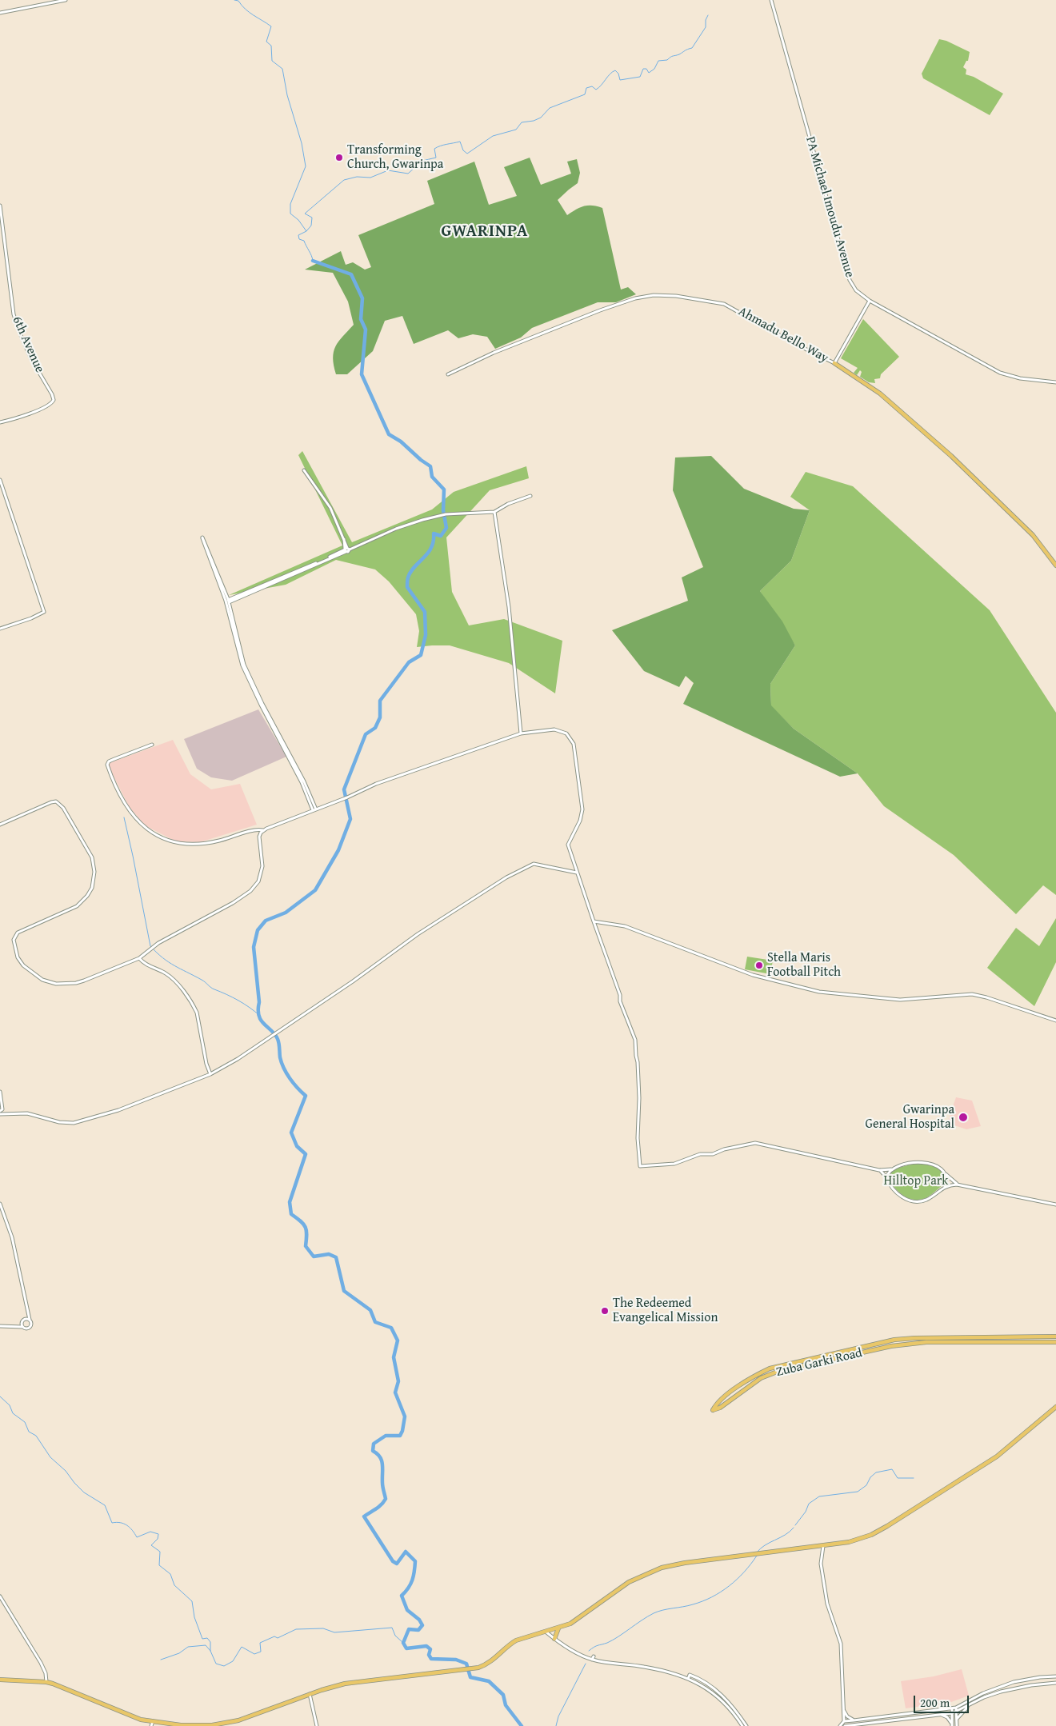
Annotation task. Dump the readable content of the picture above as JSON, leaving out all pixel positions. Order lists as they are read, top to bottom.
{
  "streets": {
    "main road": ["Ahmadu Bello Way", "Zuba Garki Road"],
    "street": ["PA Michael Imoudu Avenue", "6th Avenue"]
  },
  "districts": ["GWARINPA"],
  "parks": ["Hilltop Park"],
  "places": [
    "Transforming Church, Gwarinpa",
    "Stella Maris Football Pitch",
    "Gwarinpa General Hospital",
    "The Redeemed Evangelical Mission"
  ],
  "scale_bar": "200 m"
}
